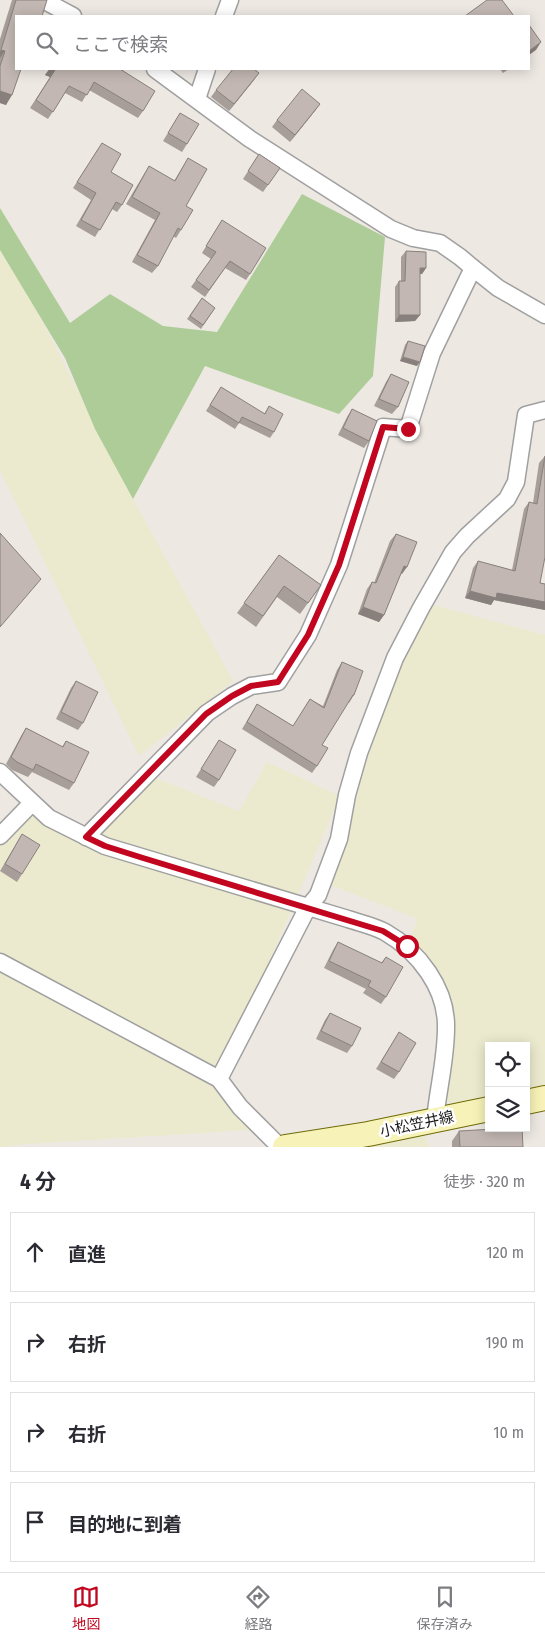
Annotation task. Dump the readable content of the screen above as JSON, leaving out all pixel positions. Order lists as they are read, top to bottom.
{
  "streets": {
    "main road": ["小松笠井線"]
  },
  "page": {
    "search": "ここで検索",
    "heading": ["4 分", "徒歩 · 320 m"],
    "list": [
      ["直進", "120 m"],
      ["右折", "190 m"],
      ["右折", "10 m"],
      "目的地に到着"
    ],
    "nav": ["地図", "経路", "保存済み"]
  }
}
